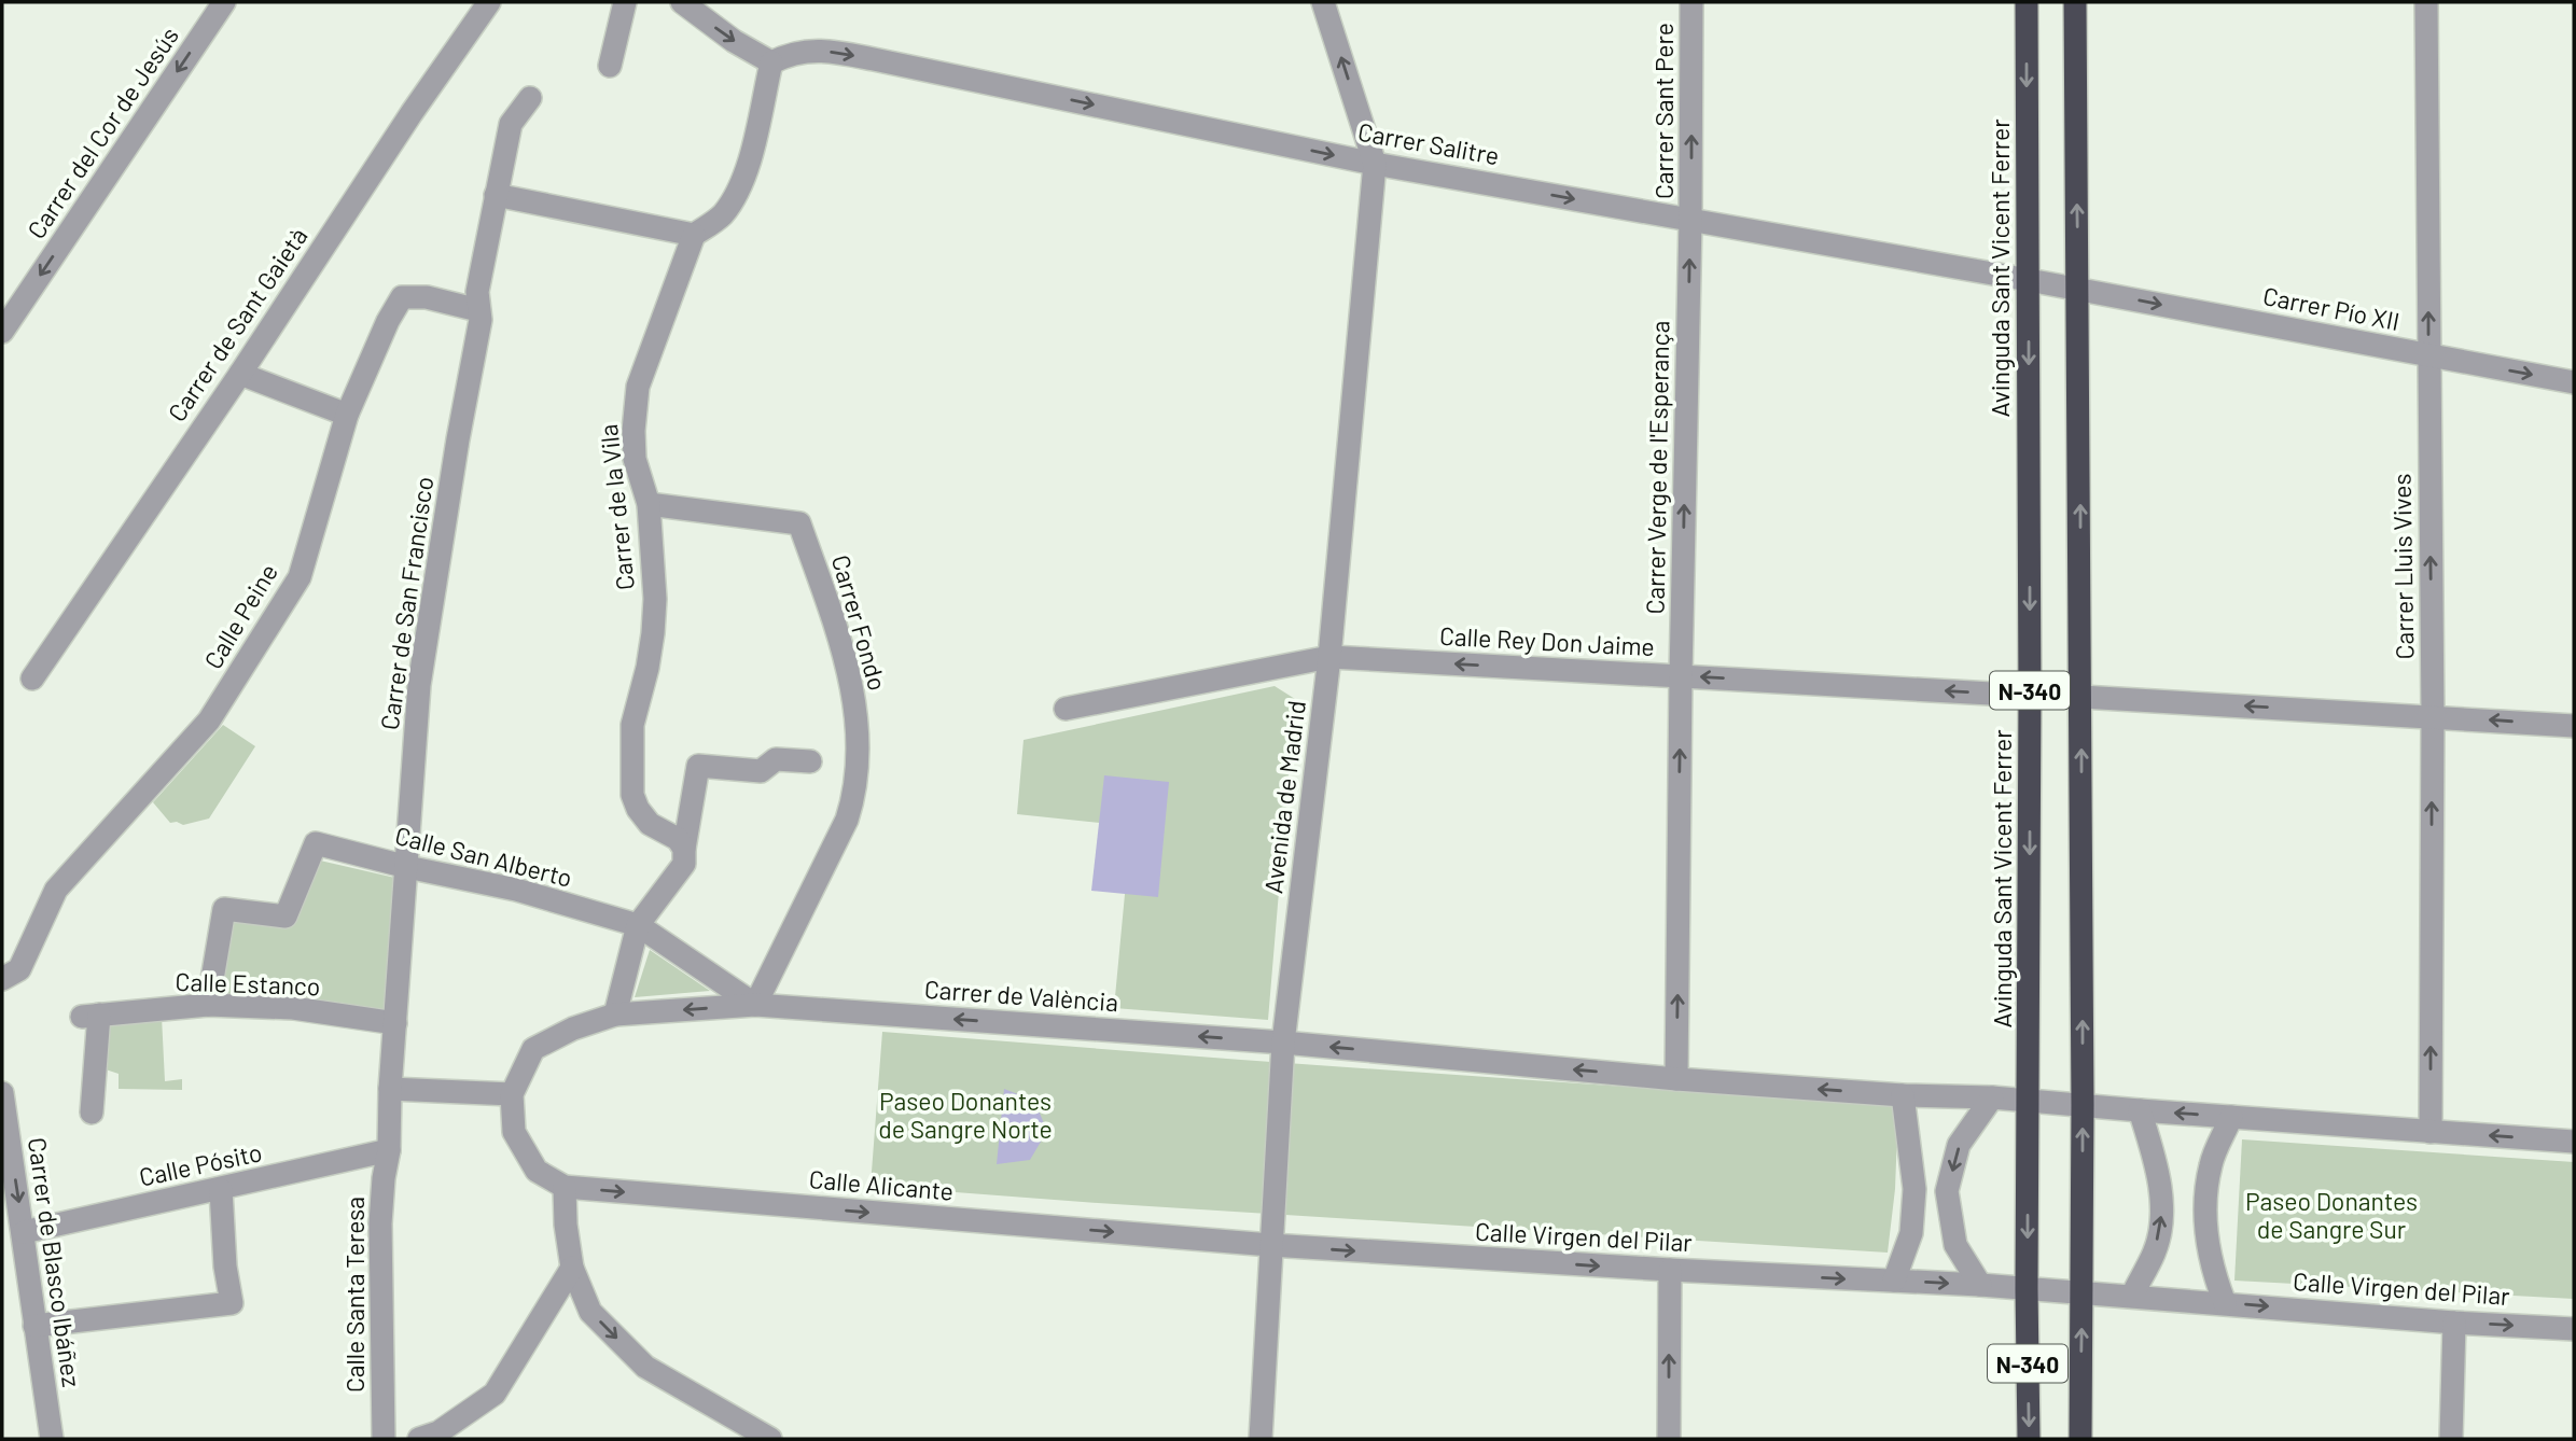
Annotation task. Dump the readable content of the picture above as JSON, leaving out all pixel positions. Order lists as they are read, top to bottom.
{
  "streets": {
    "highway": ["Avinguda Sant Vicent Ferrer", "N-340"],
    "street": [
      "Carrer Sant Pere",
      "Carrer del Cor de Jesús",
      "Carrer Salitre",
      "Carrer Pío XII",
      "Carrer de Sant Gaietà",
      "Carrer Verge de l'Esperança",
      "Carrer de la Vila",
      "Carrer Lluis Vives",
      "Carrer de San Francisco",
      "Calle Peine",
      "Carrer Fondo",
      "Calle Rey Don Jaime",
      "Avenida de Madrid",
      "Calle San Alberto",
      "Calle Estanco",
      "Carrer de València",
      "Calle Pósito",
      "Calle Alicante",
      "Calle Virgen del Pilar",
      "Carrer de Blasco Ibáñez",
      "Calle Santa Teresa"
    ]
  },
  "crossings": [
    ["Carrer Sant Pere", "Carrer Salitre"],
    ["Carrer Sant Pere", "Carrer Verge de l'Esperança"],
    ["Carrer Salitre", "Avinguda Sant Vicent Ferrer"],
    ["Carrer Salitre", "Carrer Pío XII"],
    ["Carrer Salitre", "Carrer Verge de l'Esperança"],
    ["Carrer Salitre", "N-340"],
    ["Carrer Salitre", "Avenida de Madrid"],
    ["Avinguda Sant Vicent Ferrer", "Calle Rey Don Jaime"],
    ["Avinguda Sant Vicent Ferrer", "Calle Virgen del Pilar"],
    ["Carrer Pío XII", "Carrer Lluis Vives"],
    ["Carrer Pío XII", "N-340"],
    ["Carrer Verge de l'Esperança", "Calle Rey Don Jaime"],
    ["Carrer de la Vila", "Carrer Fondo"],
    ["Carrer de San Francisco", "Calle Peine"],
    ["Carrer de San Francisco", "Calle San Alberto"],
    ["Carrer de San Francisco", "Calle Estanco"],
    ["Carrer de San Francisco", "Calle Santa Teresa"],
    ["Carrer Fondo", "Carrer de València"],
    ["Calle Rey Don Jaime", "Avenida de Madrid"],
    ["N-340", "Calle Virgen del Pilar"],
    ["Avenida de Madrid", "Carrer de València"],
    ["Avenida de Madrid", "Calle Alicante"],
    ["Avenida de Madrid", "Calle Virgen del Pilar"],
    ["Calle San Alberto", "Calle Estanco"],
    ["Carrer de València", "Calle Alicante"],
    ["Calle Pósito", "Carrer de Blasco Ibáñez"],
    ["Calle Pósito", "Calle Santa Teresa"],
    ["Calle Alicante", "Calle Virgen del Pilar"]
  ],
  "one_way": [
    "Carrer Sant Pere",
    "Carrer del Cor de Jesús",
    "Carrer Salitre",
    "Carrer Pío XII",
    "Carrer Verge de l'Esperança",
    "Carrer Lluis Vives",
    "Calle Rey Don Jaime",
    "Carrer de València",
    "Calle Alicante"
  ],
  "parks": ["Paseo Donantes de Sangre Norte", "Paseo Donantes de Sangre Sur"]
}
